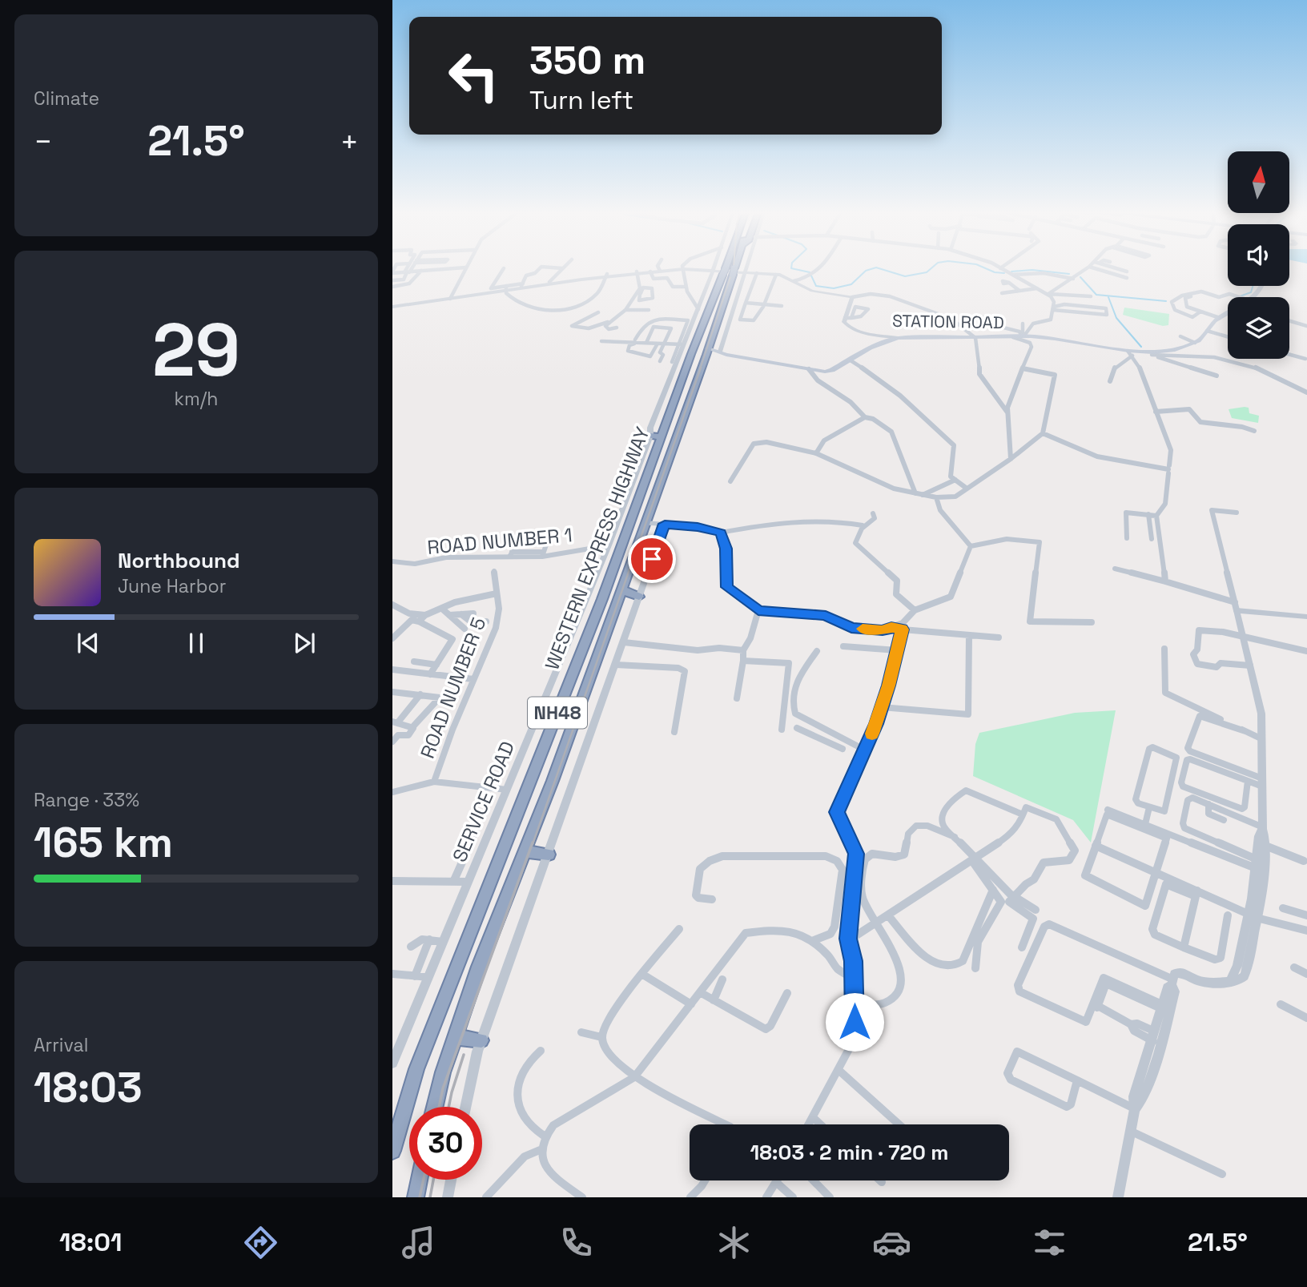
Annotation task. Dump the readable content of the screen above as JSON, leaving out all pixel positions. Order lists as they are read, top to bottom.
{
  "streets": {
    "highway": ["WESTERN EXPRESS HIGHWAY", "NH48"],
    "main road": ["STATION ROAD"],
    "street": ["ROAD NUMBER 1", "ROAD NUMBER 5", "SERVICE ROAD"]
  },
  "crossings": [
    ["ROAD NUMBER 1", "SERVICE ROAD"],
    ["WESTERN EXPRESS HIGHWAY", "SERVICE ROAD"],
    ["ROAD NUMBER 5", "SERVICE ROAD"]
  ],
  "north": "top",
  "page": {
    "tile": [
      "Climate",
      ["29", "km/h"],
      ["Range · 33%", "165 km"],
      ["Arrival", "18:03"]
    ],
    "turn": ["350 m", "Turn left"],
    "heat": ["−", "21.5°", "+"],
    "song": ["Northbound", "June Harbor"],
    "limit": "30",
    "trip": "18:03 · 2 min · 720 m",
    "tabs": ["18:01", "21.5°"]
  }
}
